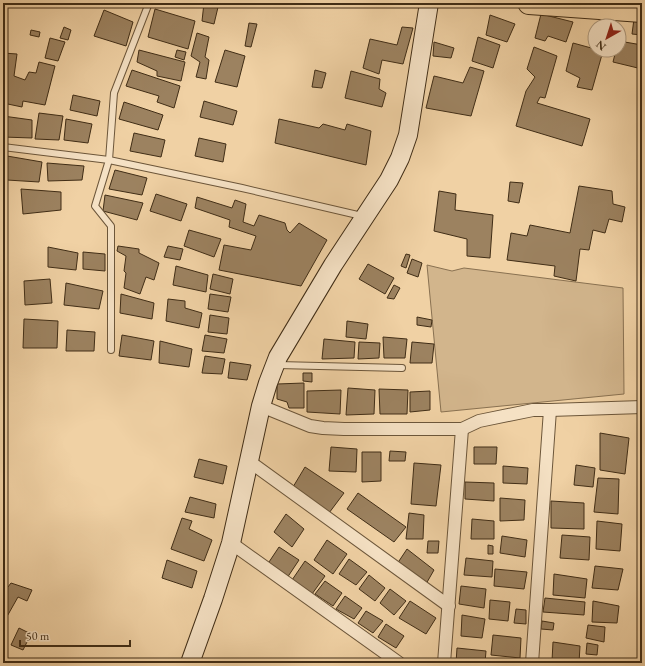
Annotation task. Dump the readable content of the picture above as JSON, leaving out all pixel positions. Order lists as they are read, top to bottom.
{
  "scale_bar": "50 m",
  "north": "bottom left"
}
